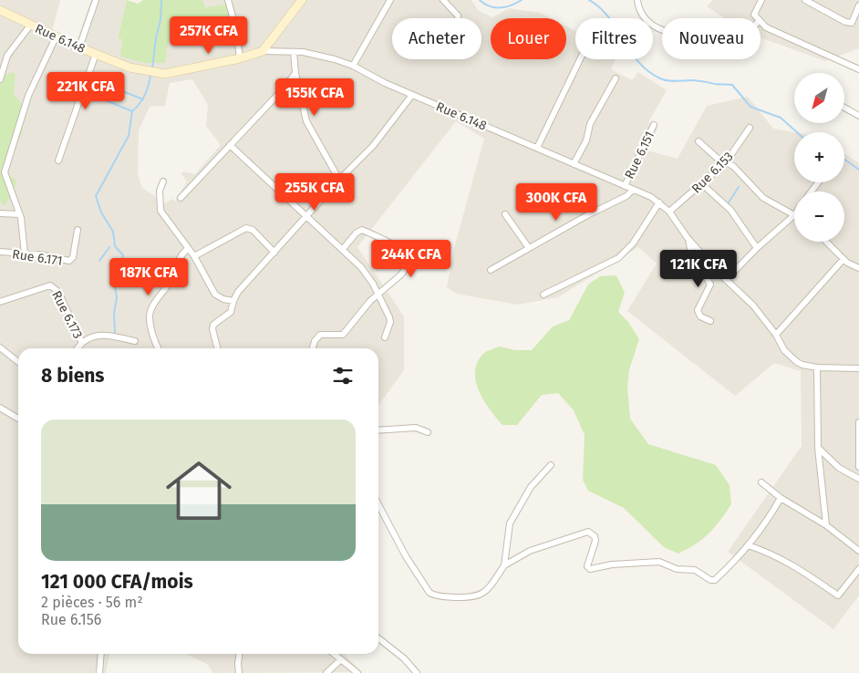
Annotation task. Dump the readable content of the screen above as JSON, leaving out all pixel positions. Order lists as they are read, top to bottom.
{
  "streets": {
    "street": [
      "Rue 6.148",
      "Rue 6.151",
      "Rue 6.153",
      "Rue 6.171",
      "Rue 6.173"
    ]
  },
  "crossings": [
    ["Rue 6.148", "Rue 6.151"],
    ["Rue 6.148", "Rue 6.153"]
  ],
  "north": "bottom left",
  "page": {
    "price": [
      "257K CFA",
      "221K CFA",
      "155K CFA",
      "255K CFA",
      "300K CFA",
      "244K CFA",
      "121K CFA",
      "187K CFA"
    ],
    "chip": [
      "Acheter",
      "Louer",
      "Filtres",
      "Nouveau"
    ],
    "map_buttons": ["+", "−"],
    "heading": "8 biens",
    "list": [
      {
        "name": "121 000 CFA/mois",
        "note": "2 pièces · 56 m² · Rue 6.156"
      }
    ]
  }
}
